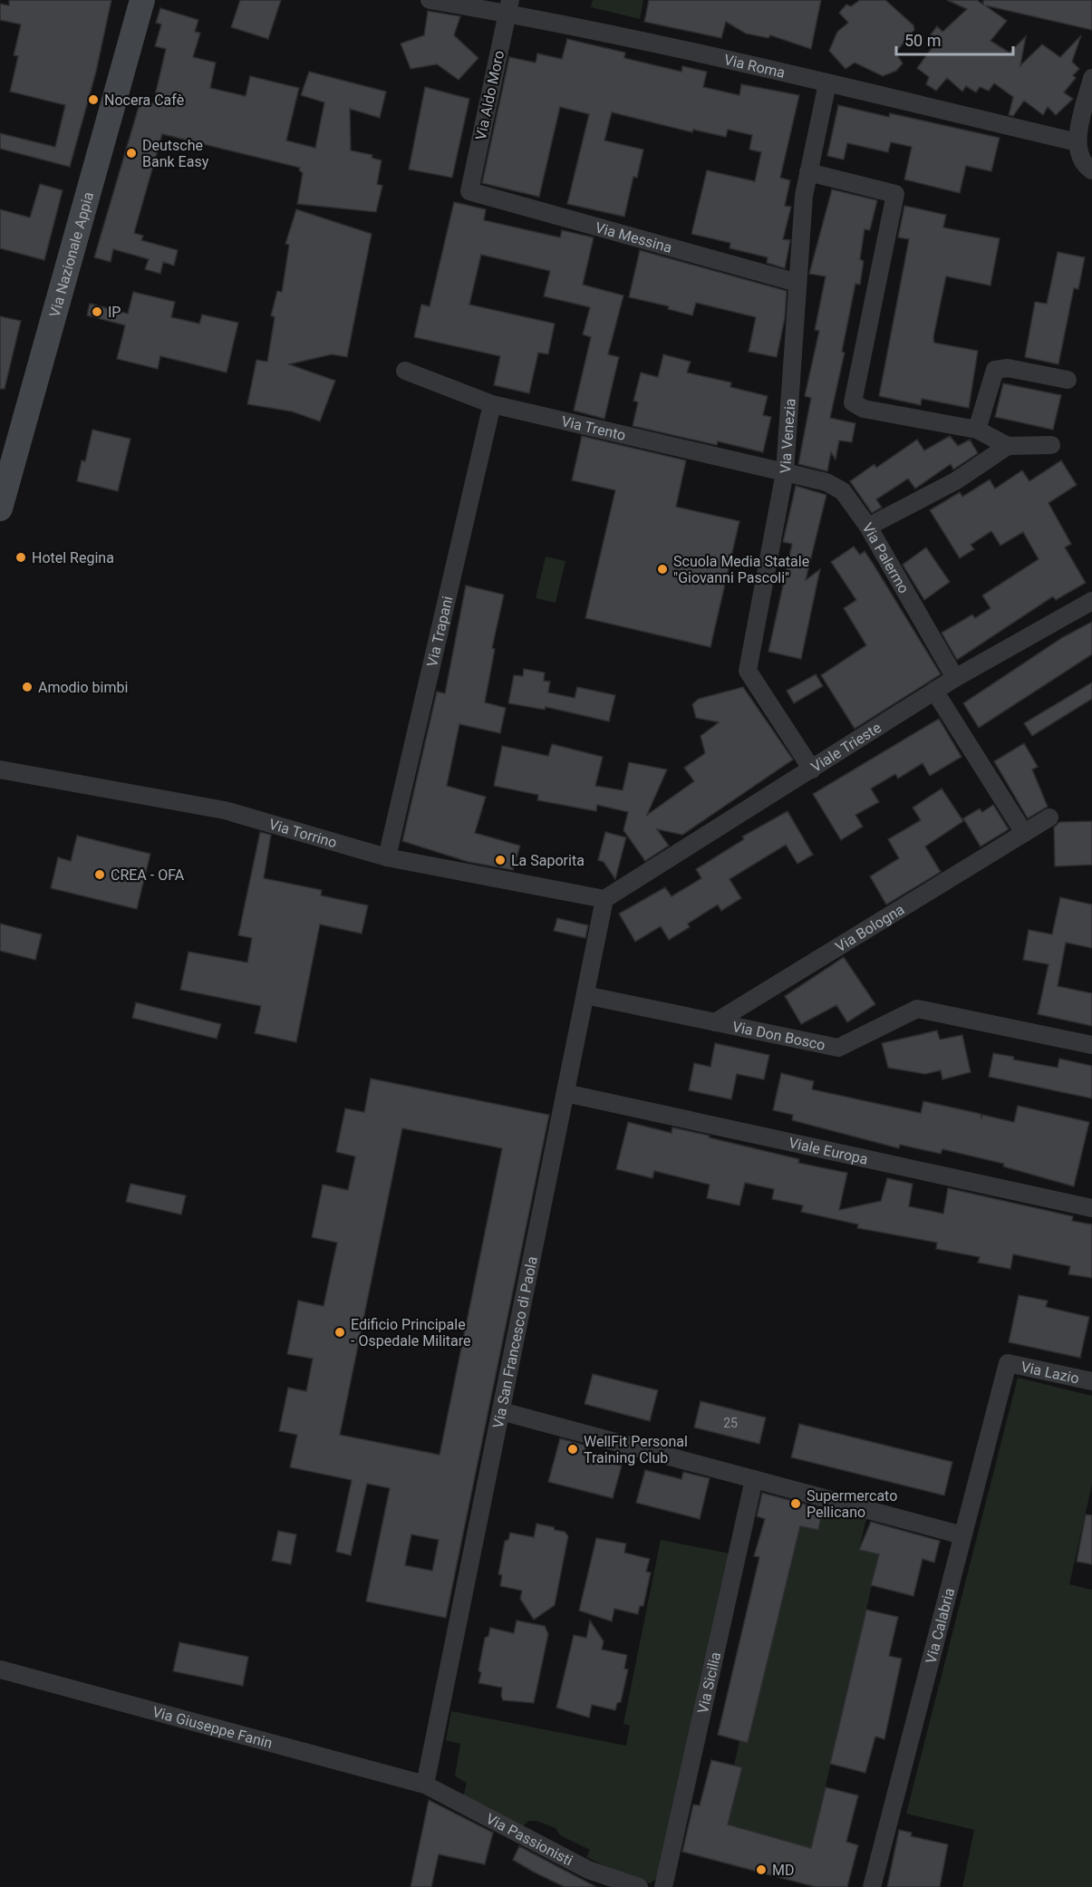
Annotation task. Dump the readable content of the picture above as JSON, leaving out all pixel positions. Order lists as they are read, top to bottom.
{
  "streets": {
    "main road": ["Via Nazionale Appia"],
    "street": [
      "Via Roma",
      "Via Aldo Moro",
      "Via Messina",
      "Via Trento",
      "Via Venezia",
      "Via Palermo",
      "Via Trapani",
      "Viale Trieste",
      "Via Torrino",
      "Via Bologna",
      "Via Don Bosco",
      "Viale Europa",
      "Via San Francesco di Paola",
      "Via Lazio",
      "Via Calabria",
      "Via Sicilia",
      "Via Giuseppe Fanin",
      "Via Passionisti"
    ]
  },
  "crossings": [
    ["Via Roma", "Via Aldo Moro"],
    ["Via Roma", "Via Venezia"],
    ["Via Aldo Moro", "Via Messina"],
    ["Via Messina", "Via Venezia"],
    ["Via Trento", "Via Venezia"],
    ["Via Trento", "Via Palermo"],
    ["Via Trento", "Via Trapani"],
    ["Via Venezia", "Via Palermo"],
    ["Via Venezia", "Viale Trieste"],
    ["Via Palermo", "Viale Trieste"],
    ["Via Trapani", "Via Torrino"],
    ["Viale Trieste", "Via Torrino"],
    ["Viale Trieste", "Via San Francesco di Paola"],
    ["Via Torrino", "Via San Francesco di Paola"],
    ["Via Bologna", "Via Don Bosco"],
    ["Via Don Bosco", "Via San Francesco di Paola"],
    ["Viale Europa", "Via San Francesco di Paola"],
    ["Via San Francesco di Paola", "Via Giuseppe Fanin"],
    ["Via San Francesco di Paola", "Via Passionisti"],
    ["Via Lazio", "Via Calabria"],
    ["Via Giuseppe Fanin", "Via Passionisti"]
  ],
  "places": [
    "Nocera Cafè",
    "Deutsche Bank Easy",
    "IP",
    "Hotel Regina",
    "Scuola Media Statale \"Giovanni Pascoli\"",
    "Amodio bimbi",
    "La Saporita",
    "CREA - OFA",
    "Edificio Principale - Ospedale Militare",
    "WellFit Personal Training Club",
    "Supermercato Pellicano",
    "MD"
  ],
  "house_numbers": ["25"],
  "scale_bar": "50 m"
}
